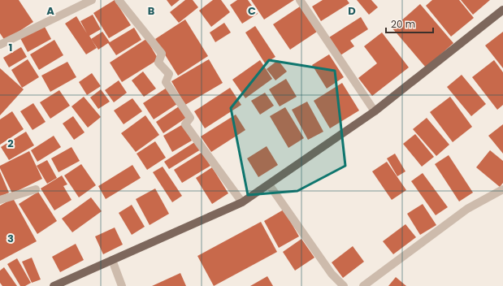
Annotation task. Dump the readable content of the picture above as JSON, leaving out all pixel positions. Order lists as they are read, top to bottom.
{
  "scale_bar": "20 m",
  "grid": {
    "columns": [
      "A",
      "B",
      "C",
      "D"
    ],
    "rows": ["1", "2", "3"]
  }
}
